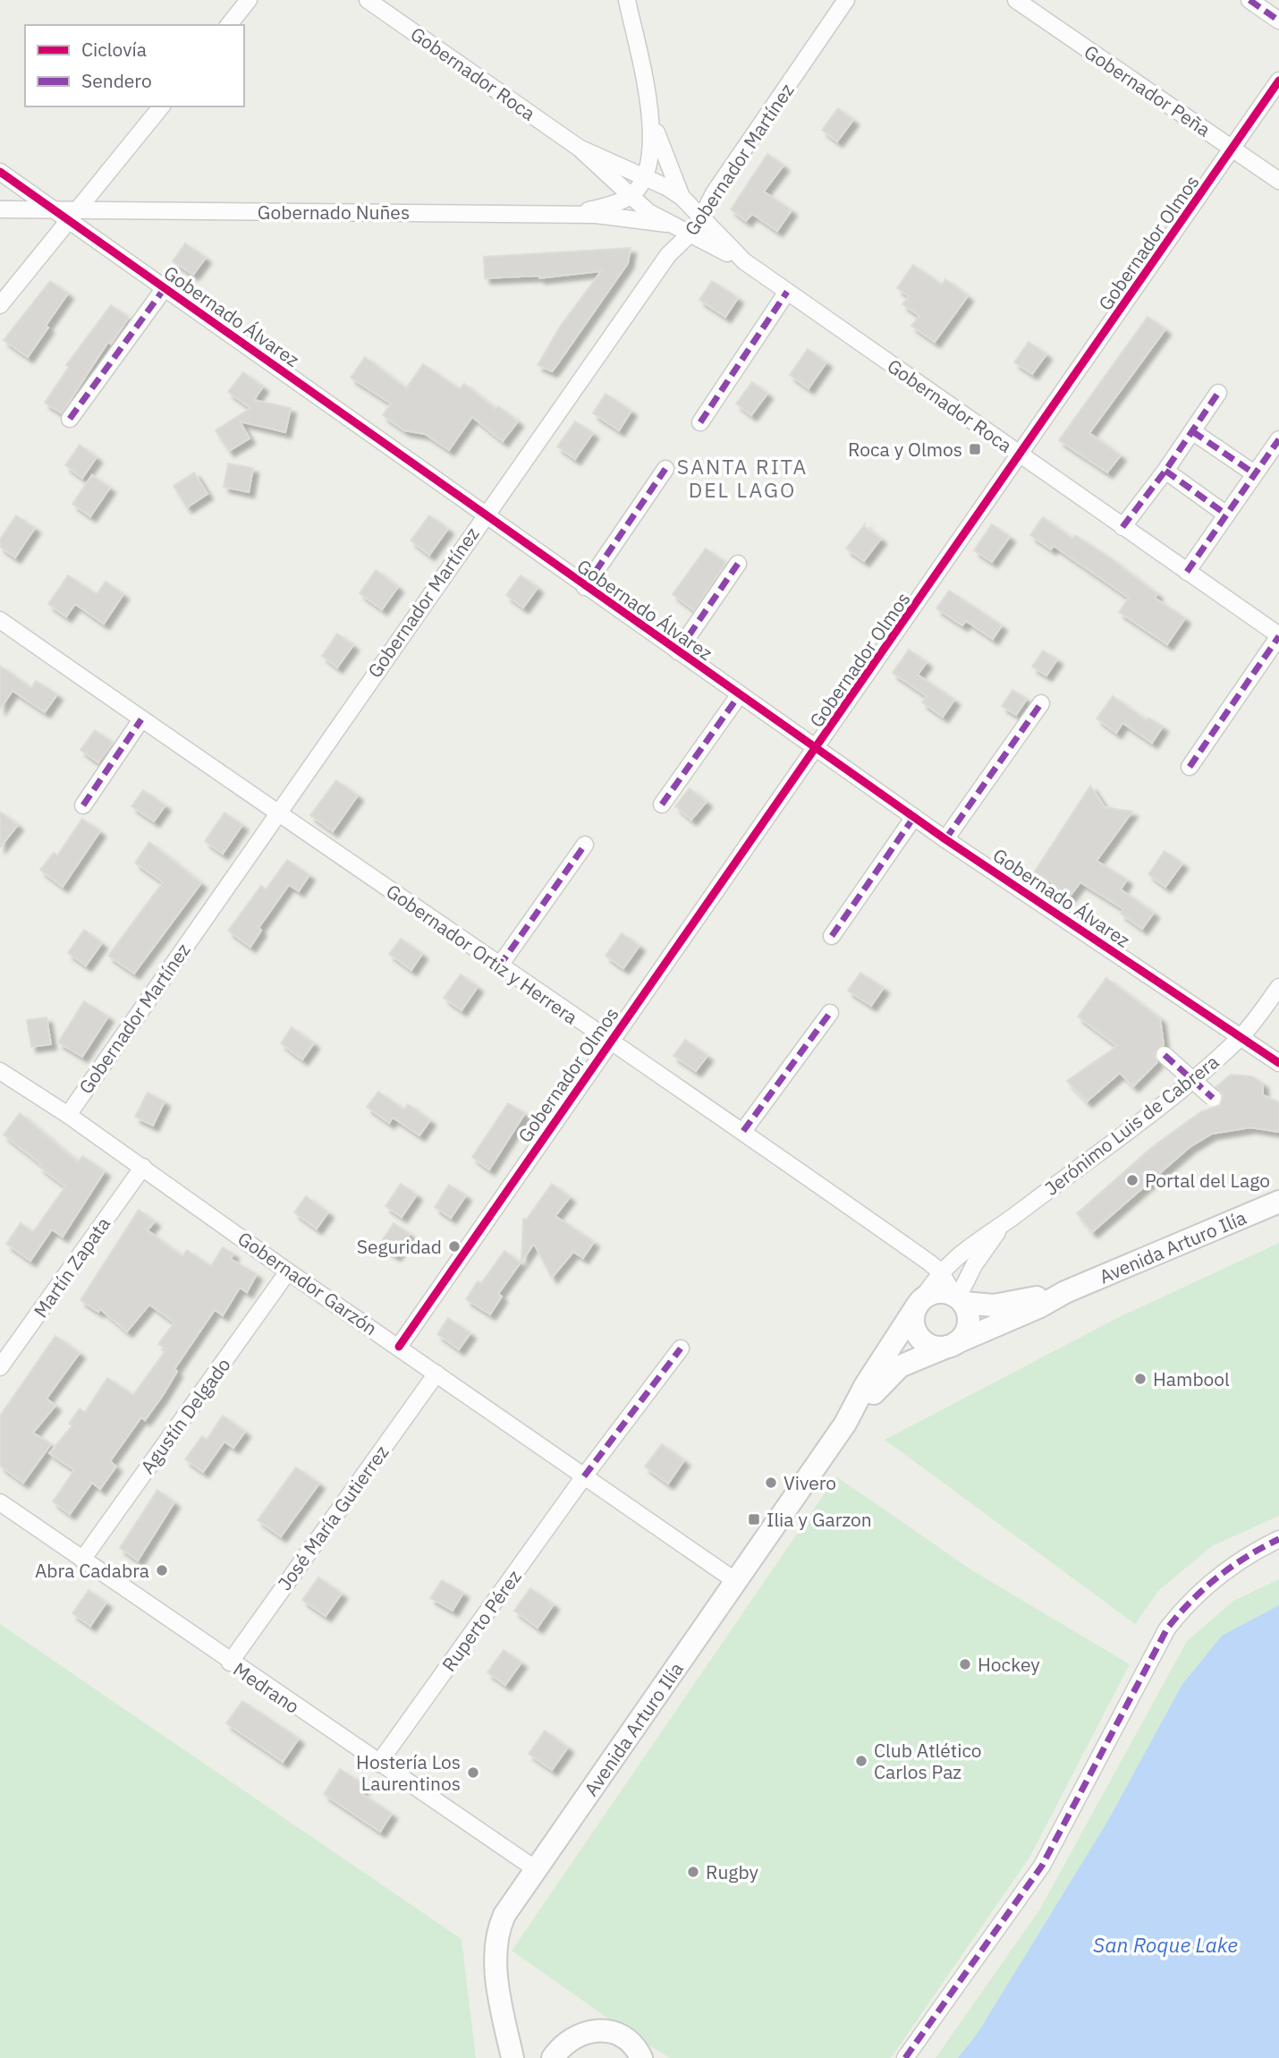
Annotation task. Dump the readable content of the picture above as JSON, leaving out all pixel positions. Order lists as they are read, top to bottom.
{
  "streets": {
    "main road": ["Avenida Arturo Ilía"],
    "street": [
      "Gobernador Roca",
      "Gobernador Peña",
      "Gobernador Martínez",
      "Gobernado Nuñes",
      "Gobernador Olmos",
      "Gobernado Álvarez",
      "Gobernador Ortiz y Herrera",
      "Jerónimo Luis de Cabrera",
      "Martín Zapata",
      "Gobernador Garzón",
      "Agustín Delgado",
      "José María Gutierrez",
      "Ruperto Pérez",
      "Medrano"
    ]
  },
  "crossings": [
    ["Gobernador Roca", "Gobernador Martínez"],
    ["Gobernador Roca", "Gobernado Nuñes"],
    ["Gobernador Roca", "Gobernador Olmos"],
    ["Gobernador Peña", "Gobernador Olmos"],
    ["Gobernador Martínez", "Gobernado Álvarez"],
    ["Gobernador Martínez", "Gobernador Ortiz y Herrera"],
    ["Gobernador Martínez", "Gobernador Garzón"],
    ["Gobernado Nuñes", "Gobernado Álvarez"],
    ["Gobernador Olmos", "Gobernado Álvarez"],
    ["Gobernador Olmos", "Gobernador Ortiz y Herrera"],
    ["Gobernador Olmos", "Gobernador Garzón"],
    ["Gobernado Álvarez", "Jerónimo Luis de Cabrera"],
    ["Gobernador Ortiz y Herrera", "Jerónimo Luis de Cabrera"],
    ["Gobernador Ortiz y Herrera", "Avenida Arturo Ilía"],
    ["Jerónimo Luis de Cabrera", "Avenida Arturo Ilía"],
    ["Avenida Arturo Ilía", "Gobernador Garzón"],
    ["Avenida Arturo Ilía", "Medrano"],
    ["Martín Zapata", "Gobernador Garzón"],
    ["Gobernador Garzón", "Agustín Delgado"],
    ["Gobernador Garzón", "José María Gutierrez"],
    ["Gobernador Garzón", "Ruperto Pérez"],
    ["Agustín Delgado", "Medrano"],
    ["José María Gutierrez", "Medrano"],
    ["Ruperto Pérez", "Medrano"]
  ],
  "districts": ["SANTA RITA DEL LAGO"],
  "water": ["San Roque Lake"],
  "places": {
    "transit": ["Roca y Olmos", "Ilia y Garzon"],
    "other": [
      "Portal del Lago",
      "Seguridad",
      "Hambool",
      "Vivero",
      "Abra Cadabra",
      "Hockey",
      "Club Atlético Carlos Paz",
      "Hostería Los Laurentinos",
      "Rugby"
    ]
  },
  "legend": ["Ciclovía", "Sendero"]
}
